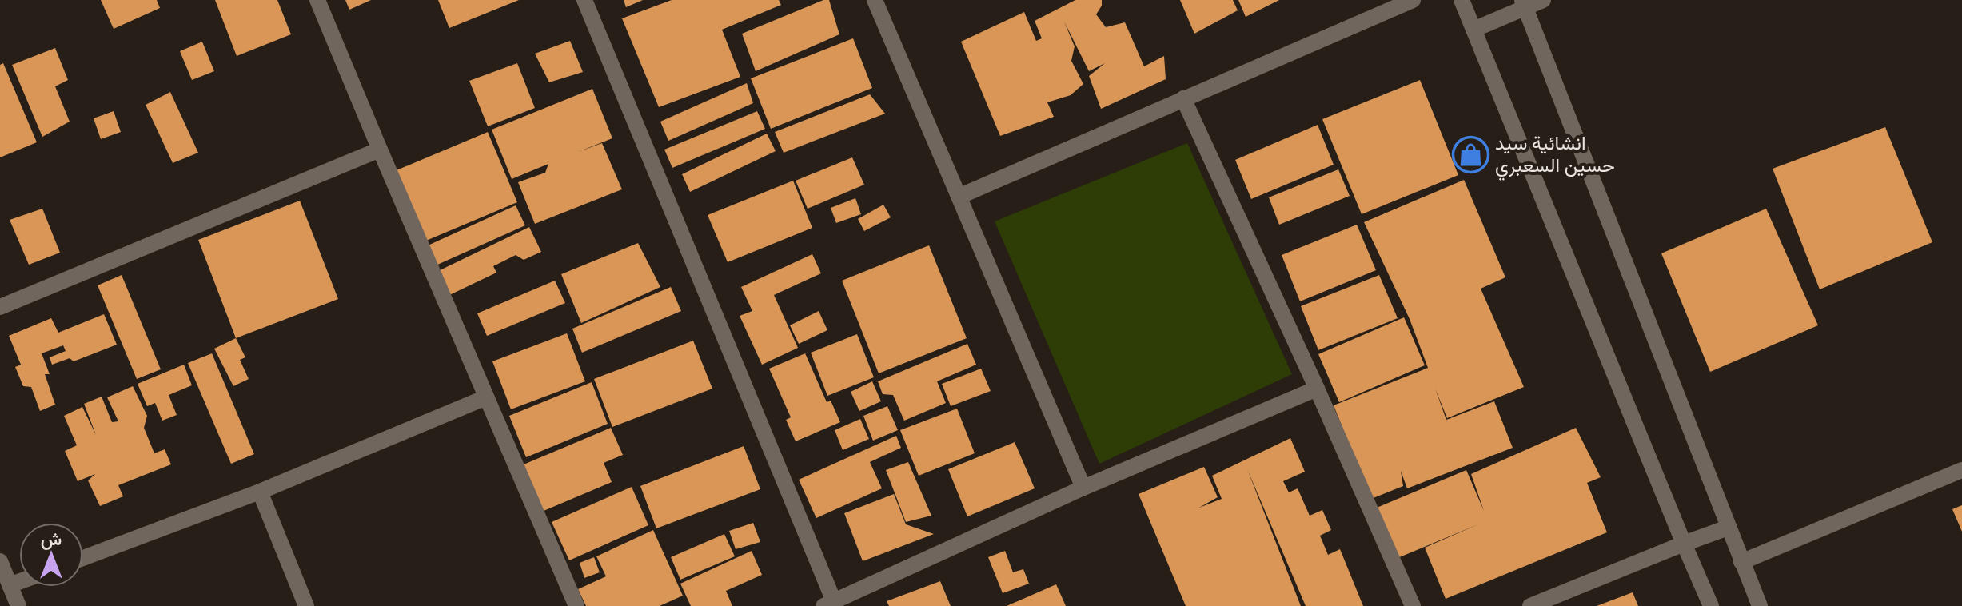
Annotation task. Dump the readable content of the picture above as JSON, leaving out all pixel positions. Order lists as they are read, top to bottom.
{
  "places": {
    "shop": ["انشائية سيد حسين السعبري"]
  },
  "north": "top"
}
